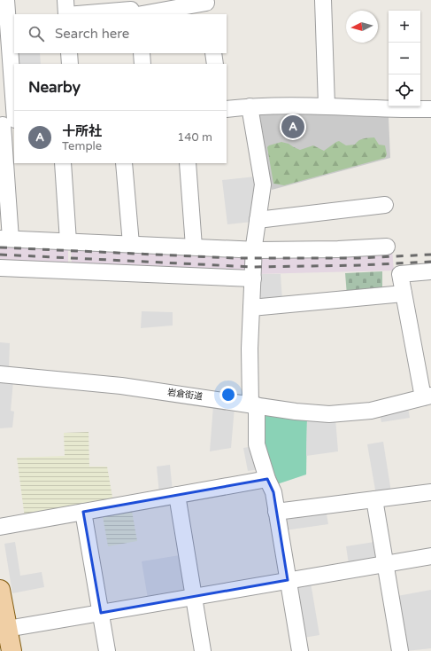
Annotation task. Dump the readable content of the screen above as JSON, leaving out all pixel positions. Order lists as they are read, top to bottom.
{
  "streets": {
    "street": ["岩倉街道"]
  },
  "north": "left",
  "page": {
    "map_buttons": ["+", "−"],
    "search": "Search here",
    "heading": "Nearby",
    "list": [
      {
        "mark": "A",
        "name": "十所社",
        "note": "Temple",
        "value": "140 m"
      }
    ],
    "pins": "A"
  }
}
